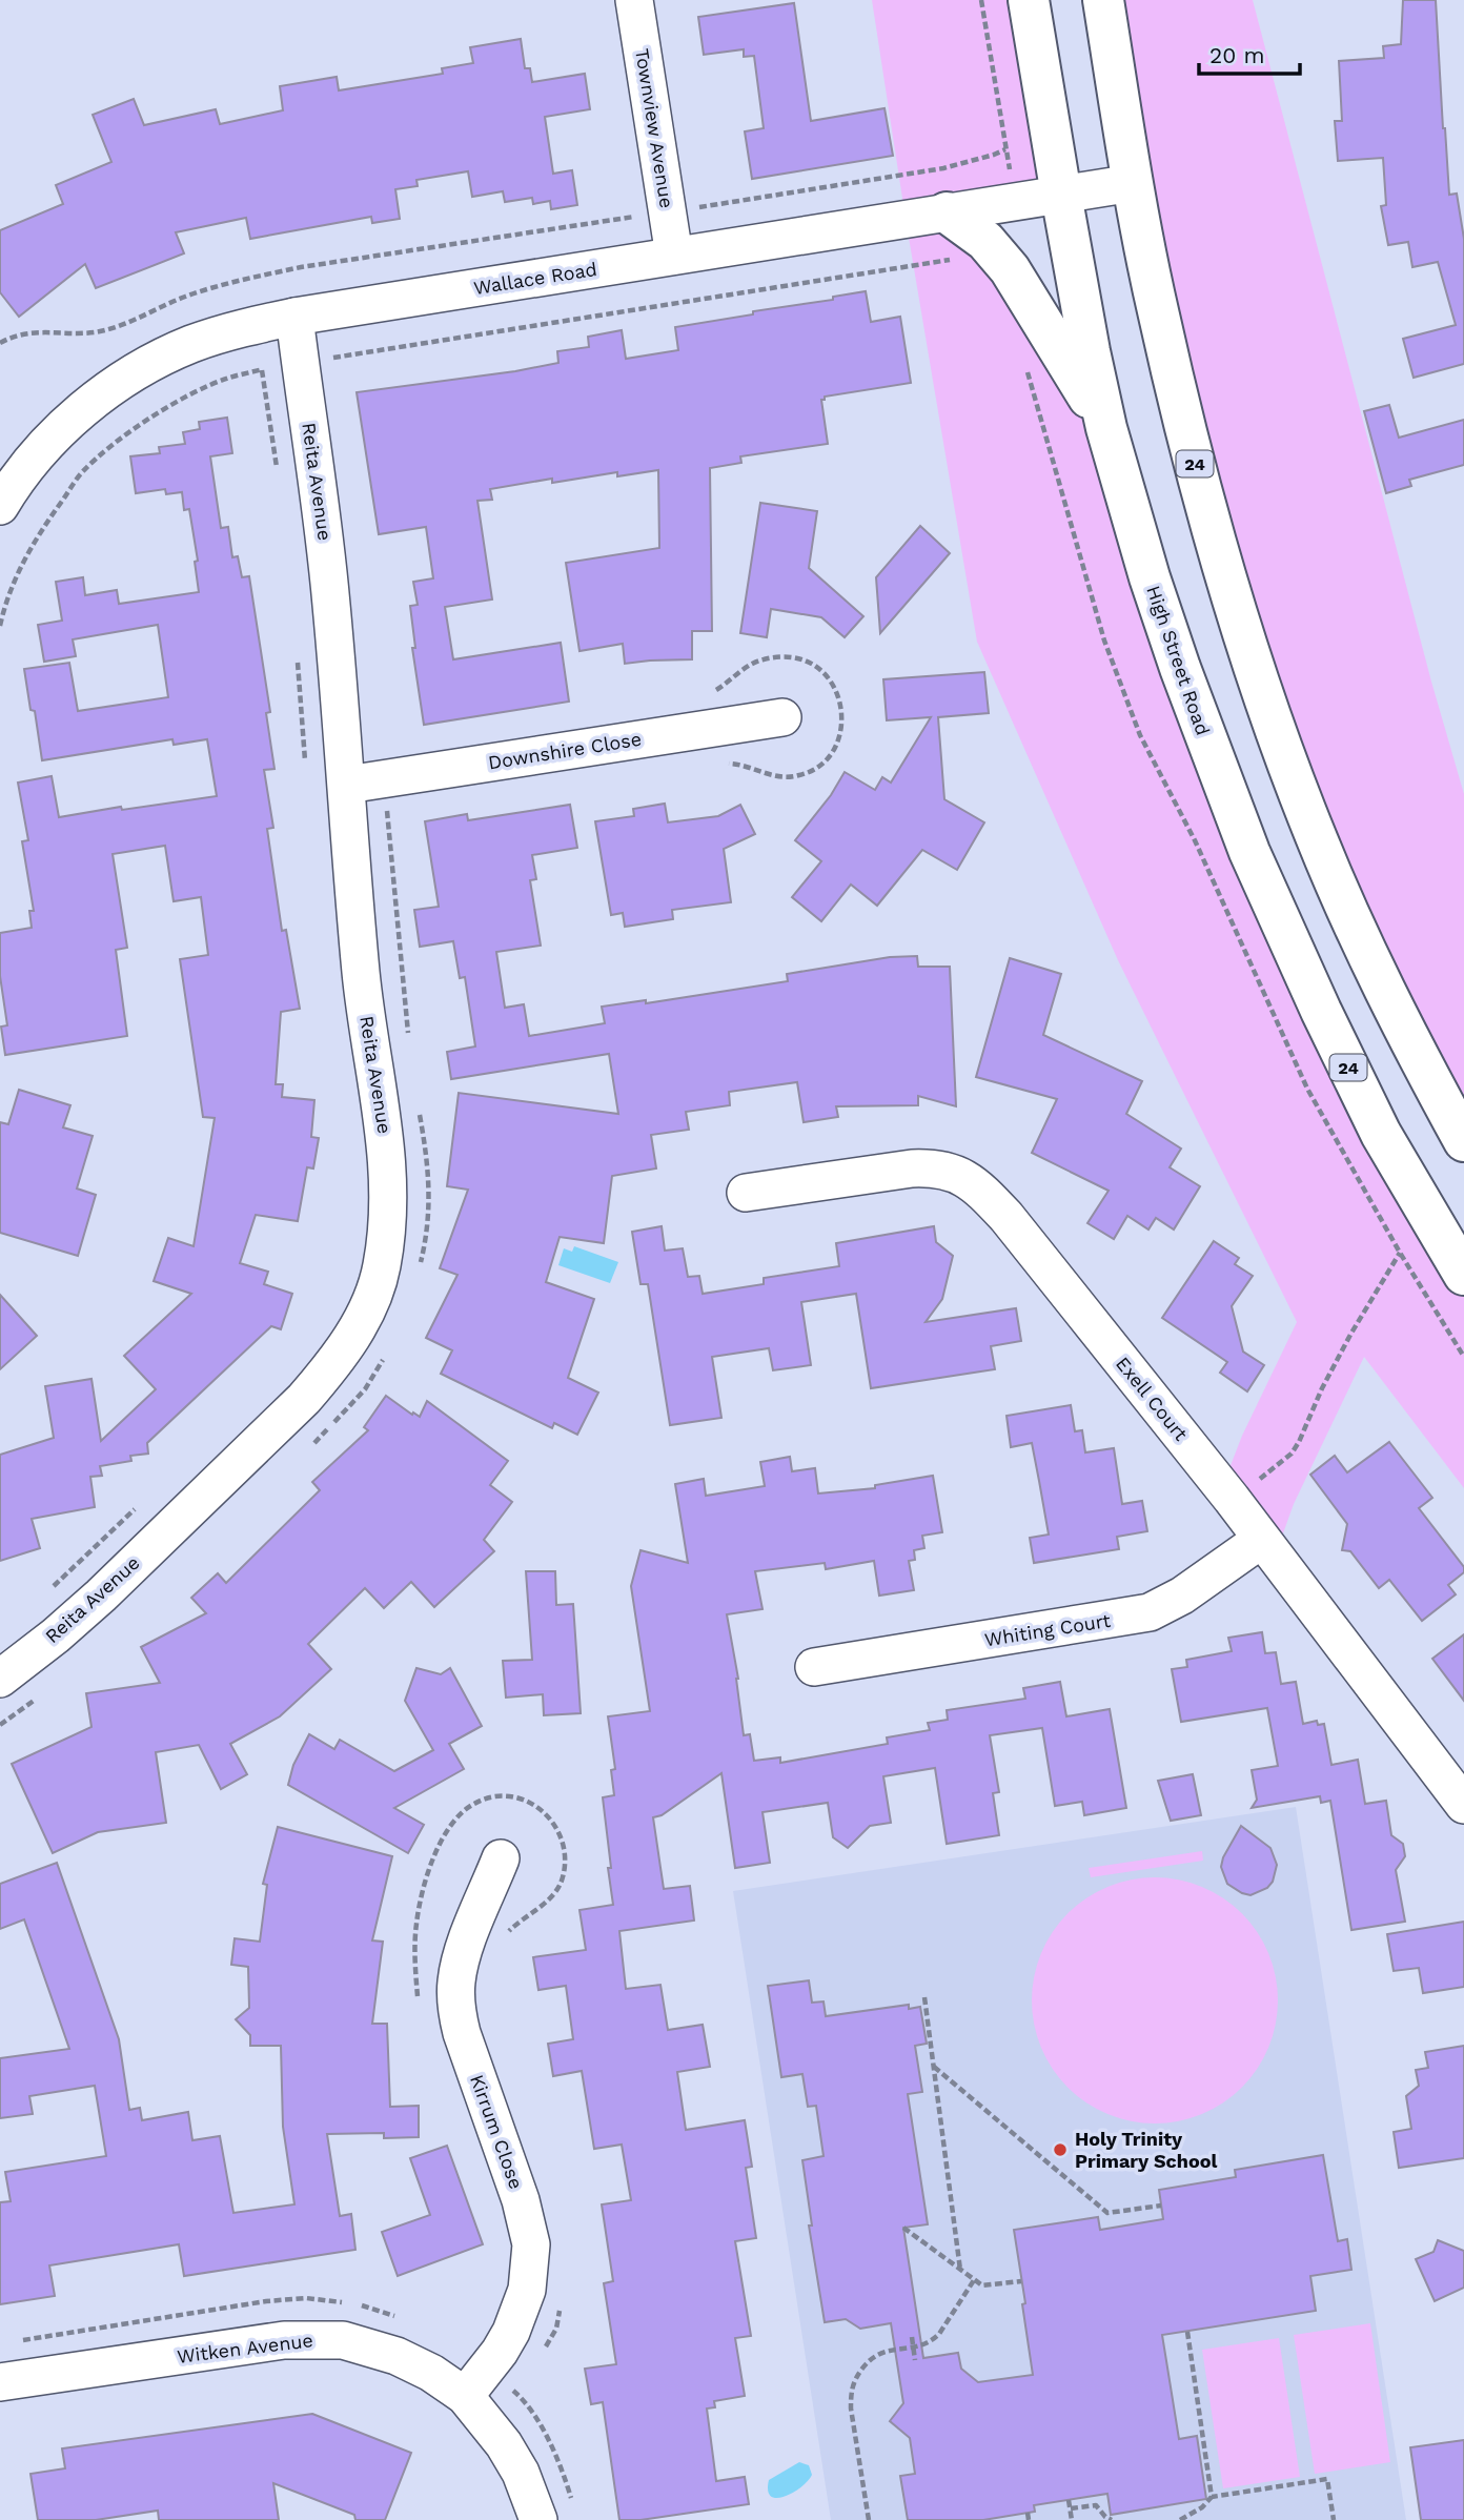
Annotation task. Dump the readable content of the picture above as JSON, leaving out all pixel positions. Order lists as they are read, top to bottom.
{
  "streets": {
    "main road": ["24", "High Street Road"],
    "street": [
      "Townview Avenue",
      "Wallace Road",
      "Reita Avenue",
      "Downshire Close",
      "Exell Court",
      "Whiting Court",
      "Kirrum Close",
      "Witken Avenue"
    ]
  },
  "crossings": [
    ["Townview Avenue", "Wallace Road"],
    ["Wallace Road", "24"],
    ["Wallace Road", "Reita Avenue"],
    ["Wallace Road", "High Street Road"],
    ["Reita Avenue", "Downshire Close"],
    ["Exell Court", "Whiting Court"],
    ["Kirrum Close", "Witken Avenue"]
  ],
  "places": ["Holy Trinity Primary School"],
  "scale_bar": "20 m"
}
